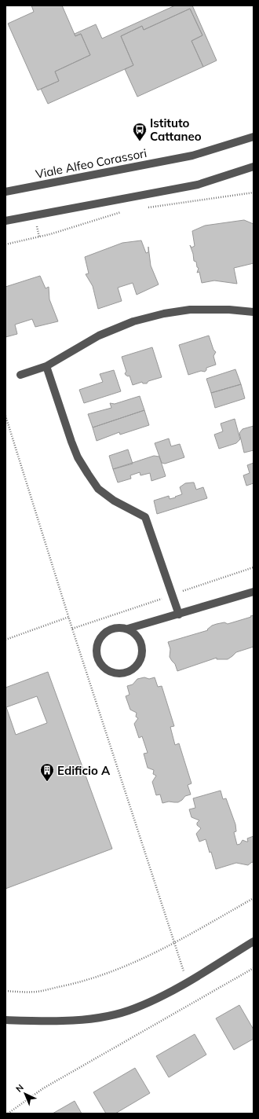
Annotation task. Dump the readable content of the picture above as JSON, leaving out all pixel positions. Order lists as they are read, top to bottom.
{
  "streets": {
    "street": ["Viale Alfeo Corassori"]
  },
  "places": {
    "bus stop": ["Istituto Cattaneo"],
    "building": ["Edificio A"]
  },
  "north": "top left"
}
